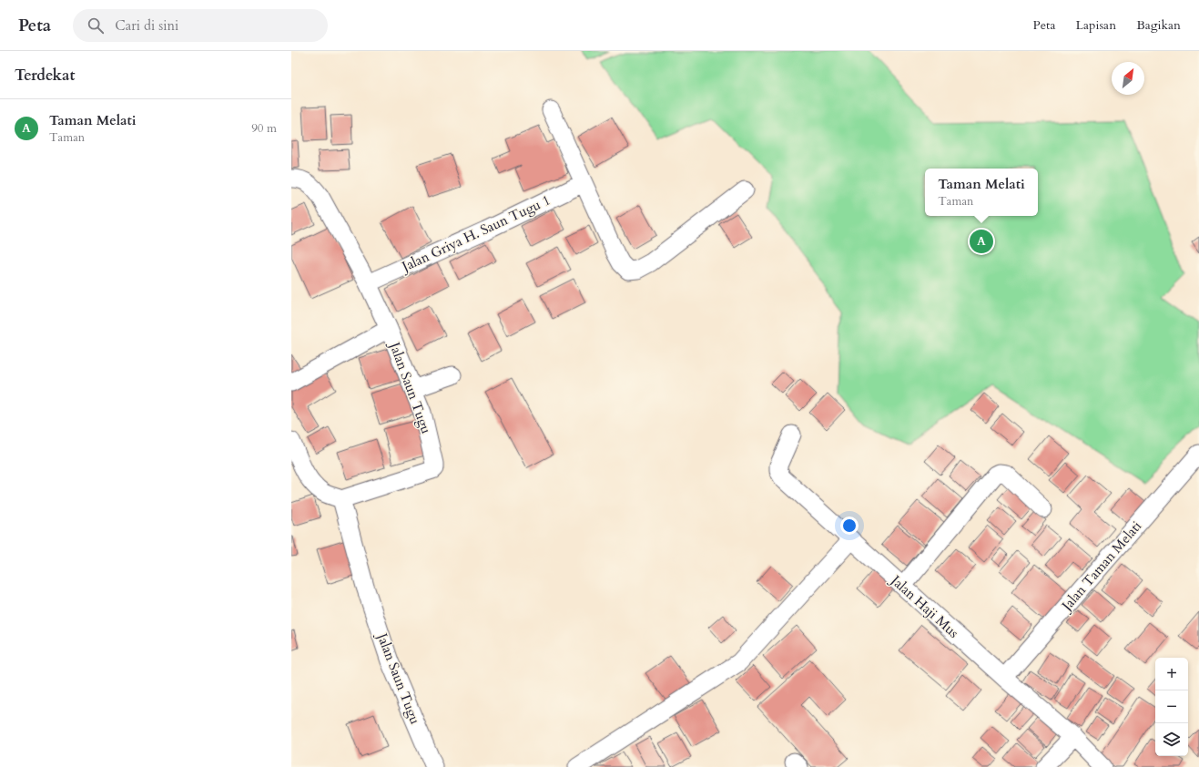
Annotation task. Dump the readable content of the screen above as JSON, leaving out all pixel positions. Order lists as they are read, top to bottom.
{
  "streets": {
    "street": [
      "Jalan Griya H. Saun Tugu 1",
      "Jalan Saun Tugu",
      "Jalan Taman Melati",
      "Jalan Haji Mus"
    ]
  },
  "crossings": [
    ["Jalan Griya H. Saun Tugu 1", "Jalan Saun Tugu"],
    ["Jalan Taman Melati", "Jalan Haji Mus"]
  ],
  "north": "top right",
  "page": {
    "header": "Peta",
    "search": "Cari di sini",
    "nav": ["Peta", "Lapisan", "Bagikan"],
    "heading": "Terdekat",
    "list": [
      {
        "mark": "A",
        "name": "Taman Melati",
        "note": "Taman",
        "value": "90 m"
      }
    ],
    "popup": ["Taman Melati", "Taman"],
    "pins": "A",
    "map_buttons": ["+", "−"]
  }
}
